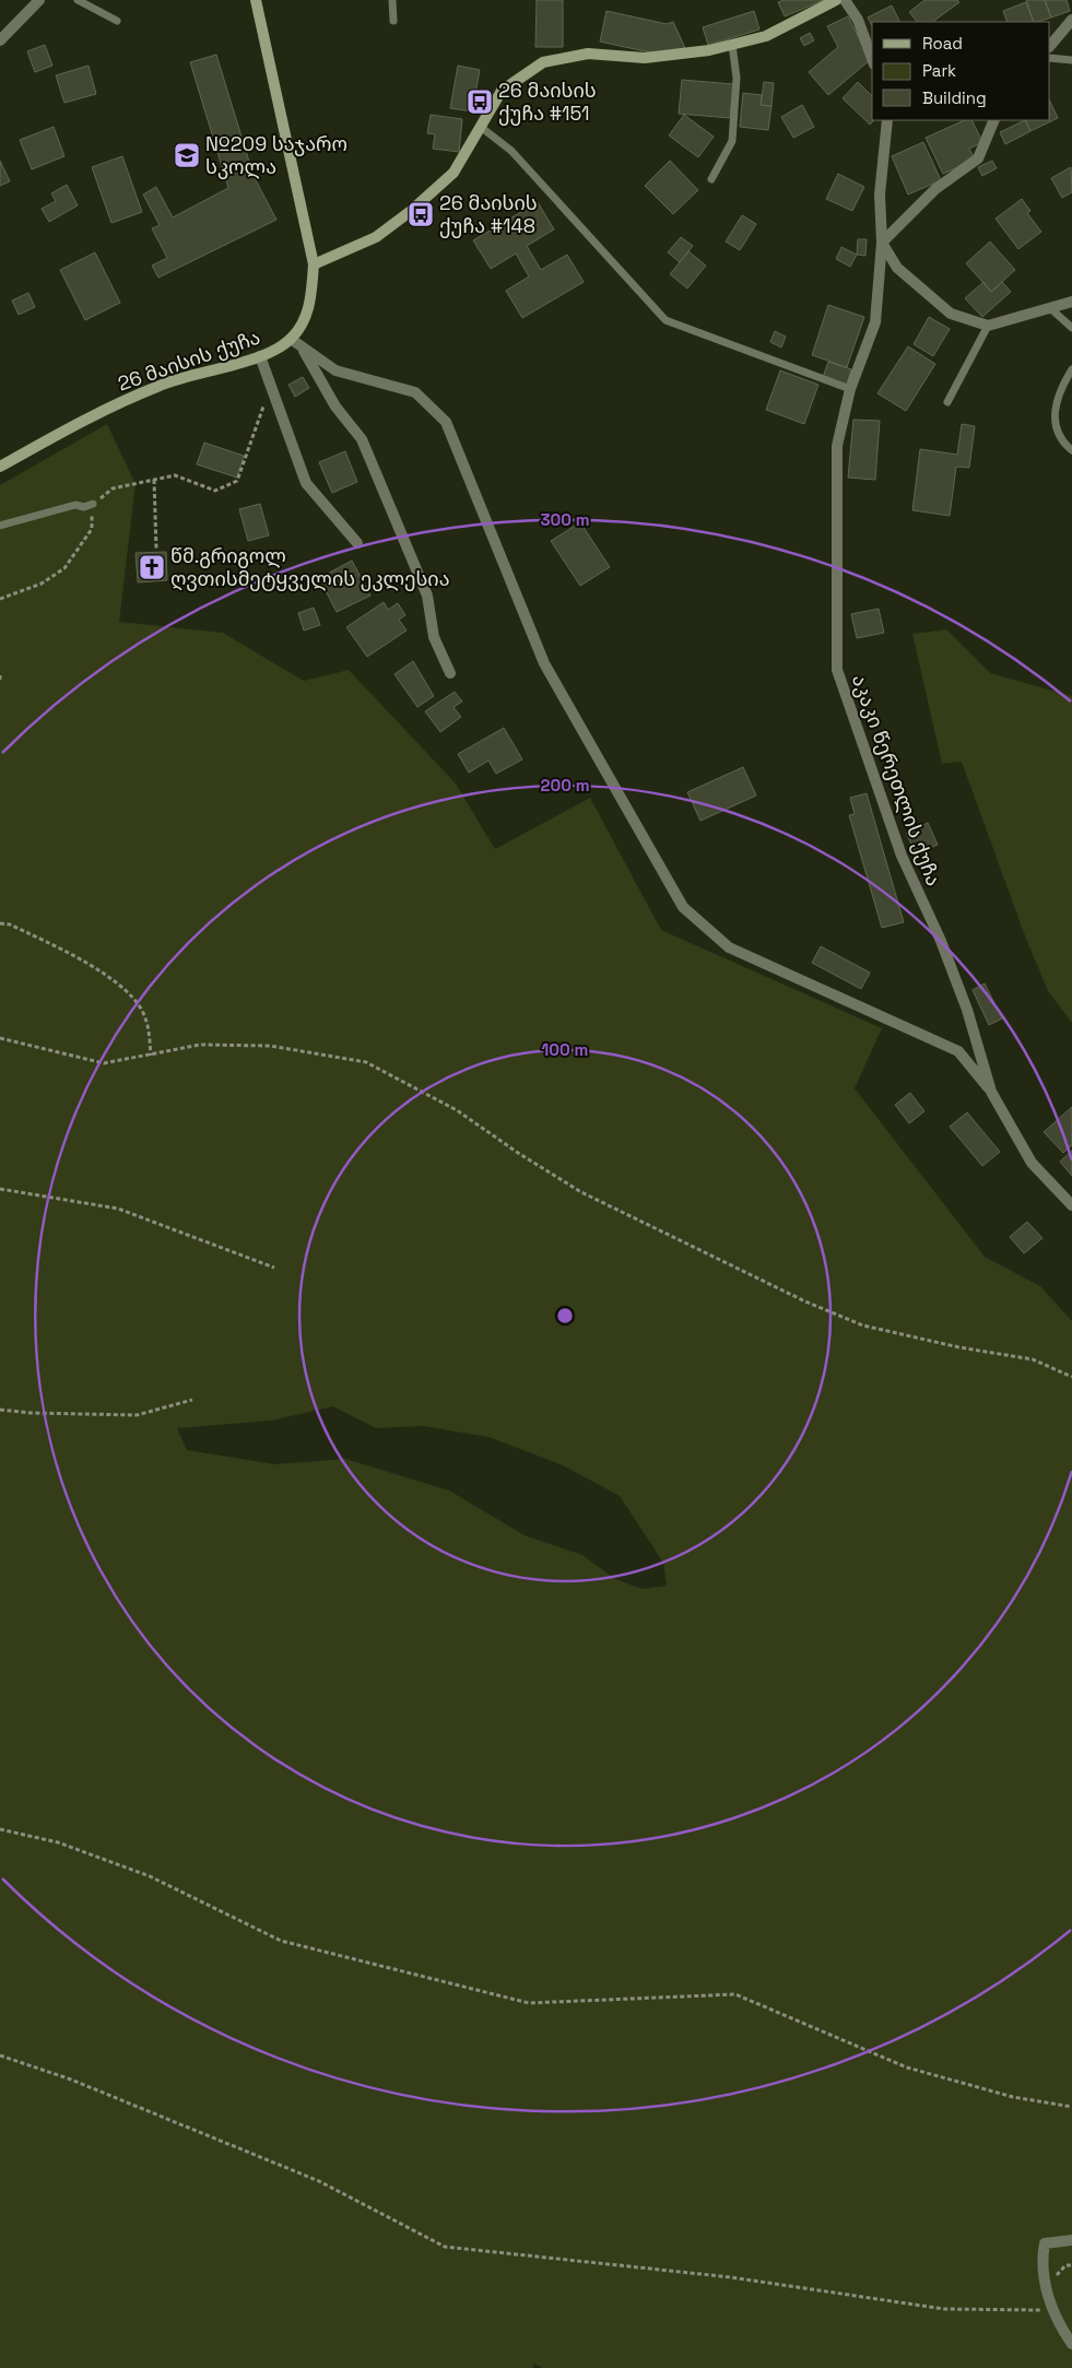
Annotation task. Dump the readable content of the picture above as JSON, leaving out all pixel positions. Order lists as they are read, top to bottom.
{
  "streets": {
    "main road": ["26 მაისის ქუჩა"],
    "street": ["აკაკი წერეთლის ქუჩა"]
  },
  "places": {
    "bus stop": ["26 მაისის ქუჩა #151", "26 მაისის ქუჩა #148"],
    "school or university": ["№209 საჯარო სკოლა"],
    "church": ["წმ.გრიგოლ ღვთისმეტყველის ეკლესია"]
  },
  "legend": ["Road", "Park", "Building"],
  "rings": ["300 m", "200 m", "100 m"]
}
